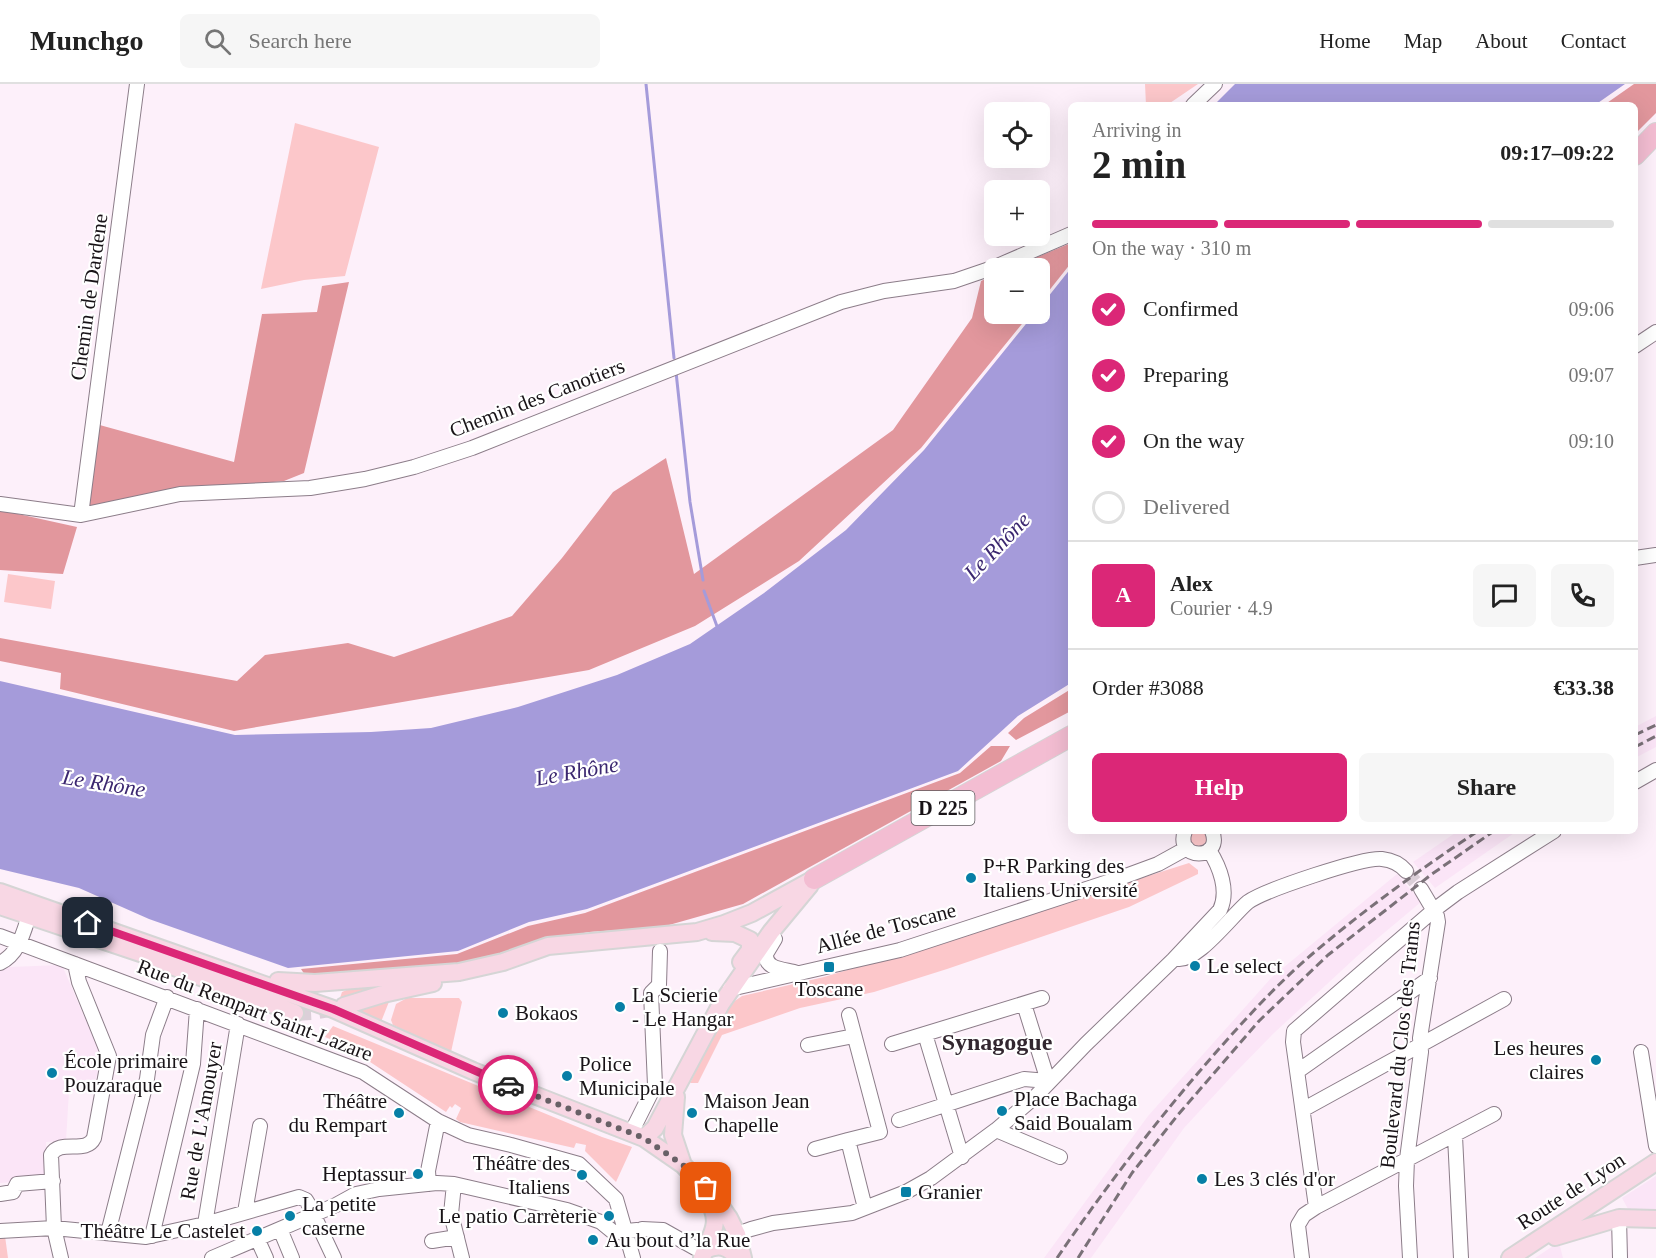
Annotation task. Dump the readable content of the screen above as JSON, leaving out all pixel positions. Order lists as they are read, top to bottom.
{
  "streets": {
    "highway": ["D 225"],
    "main road": ["Route de Lyon"],
    "street": [
      "Chemin de Dardene",
      "Chemin des Canotiers",
      "Allée de Toscane",
      "Rue du Rempart Saint-Lazare",
      "Boulevard du Clos des Trams",
      "Rue de L'Amouyer"
    ]
  },
  "crossings": [
    ["Chemin de Dardene", "Chemin des Canotiers"],
    ["Rue du Rempart Saint-Lazare", "Rue de L'Amouyer"]
  ],
  "districts": ["Synagogue"],
  "water": ["Le Rhône"],
  "places": {
    "other": [
      "P+R Parking des Italiens Université",
      "Le select",
      "La Scierie - Le Hangar",
      "Bokaos",
      "Les heures claires",
      "École primaire Pouzaraque",
      "Police Municipale",
      "Place Bachaga Said Boualam",
      "Théâtre du Rempart",
      "Maison Jean Chapelle",
      "Heptassur",
      "Théâtre des Italiens",
      "Les 3 clés d'or",
      "La petite caserne",
      "Le patio Carrèterie",
      "Théâtre Le Castelet",
      "Au bout d’la Rue"
    ],
    "transit": ["Toscane", "Granier"]
  },
  "page": {
    "header": "Munchgo",
    "search": "Search here",
    "nav": [
      "Home",
      "Map",
      "About",
      "Contact"
    ],
    "map_buttons": ["+", "−"],
    "heading": ["2 min", "Arriving in", "09:17–09:22"],
    "panel": [
      "Alex",
      "Courier · 4.9",
      "Order #3088",
      "€33.38"
    ],
    "bar": "On the way · 310 m",
    "list": [
      ["Confirmed", "09:06"],
      ["Preparing", "09:07"],
      ["On the way", "09:10"],
      "Delivered"
    ],
    "round": "A",
    "buttons": ["Help", "Share"]
  }
}
